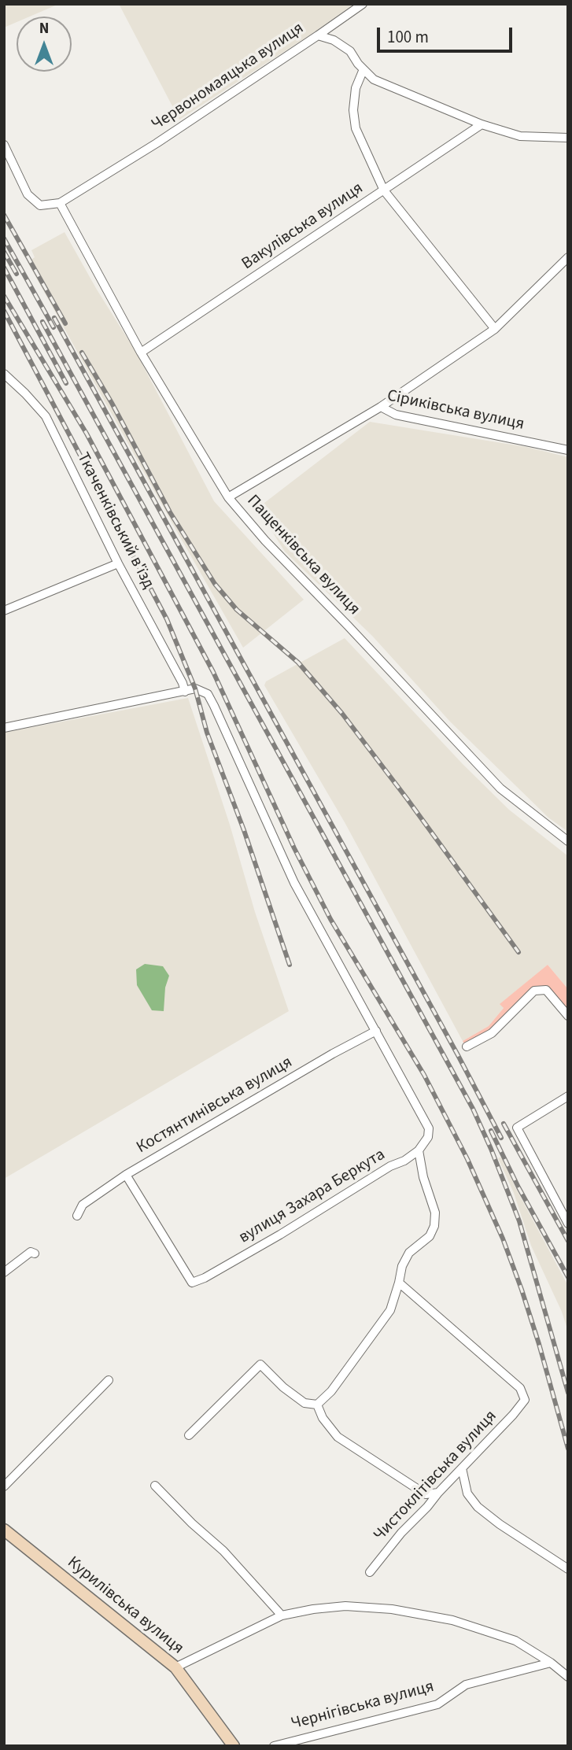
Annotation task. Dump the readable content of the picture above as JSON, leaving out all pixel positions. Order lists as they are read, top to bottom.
{
  "streets": {
    "main road": ["Курилівська вулиця"],
    "street": [
      "Червономаяцька вулиця",
      "Вакулівська вулиця",
      "Сіриківська вулиця",
      "Ткаченківський в'їзд",
      "Пащенківська вулиця",
      "Костянтинівська вулиця",
      "вулиця Захара Беркута",
      "Чистоклітівська вулиця",
      "Чернігівська вулиця"
    ]
  },
  "crossings": [
    ["Червономаяцька вулиця", "Вакулівська вулиця"],
    ["Червономаяцька вулиця", "Пащенківська вулиця"],
    ["Вакулівська вулиця", "Пащенківська вулиця"],
    ["Сіриківська вулиця", "Пащенківська вулиця"],
    ["Костянтинівська вулиця", "вулиця Захара Беркута"]
  ],
  "scale_bar": "100 m",
  "north": "top"
}
